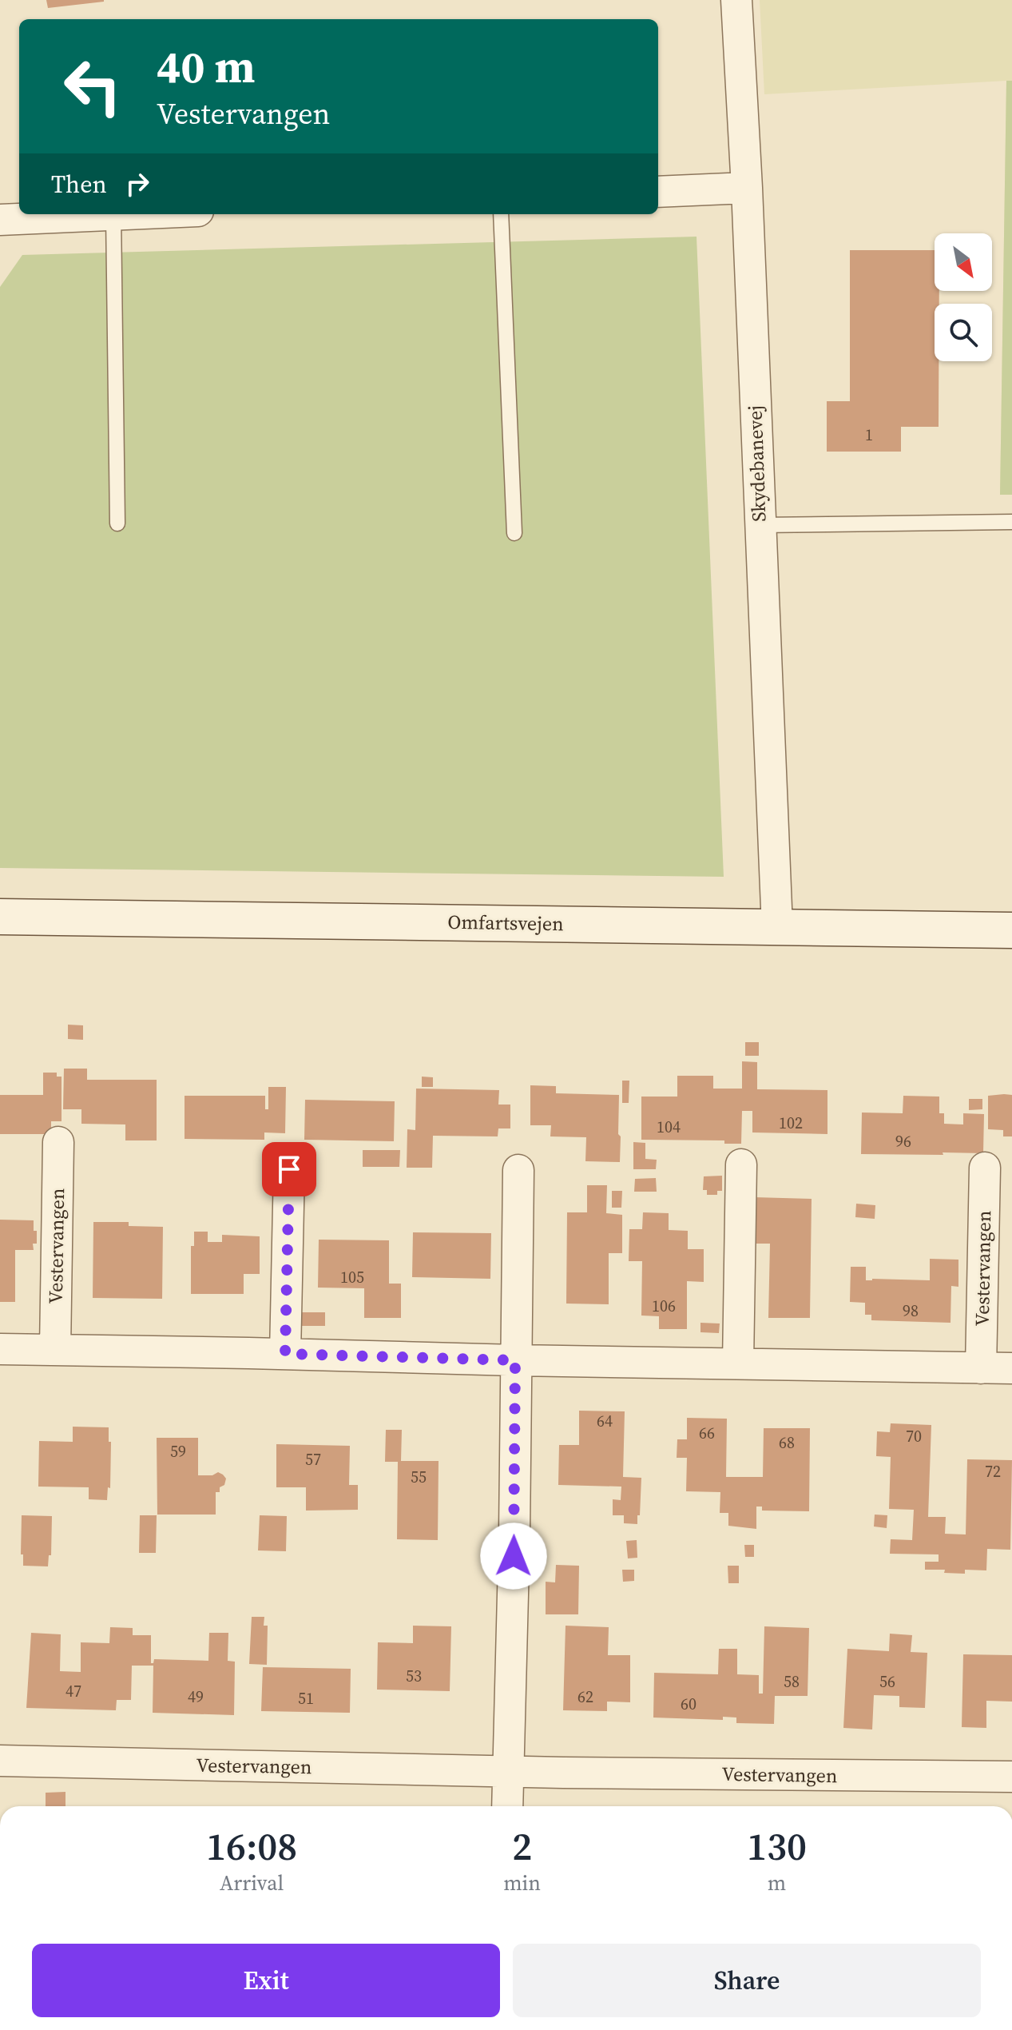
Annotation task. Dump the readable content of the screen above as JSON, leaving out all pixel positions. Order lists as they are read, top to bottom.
{
  "streets": {
    "main road": ["Omfartsvejen"],
    "street": ["Skydebanevej", "Vestervangen"]
  },
  "crossings": [
    ["Skydebanevej", "Omfartsvejen"]
  ],
  "house_numbers": [
    "1",
    "102",
    "104",
    "96",
    "105",
    "106",
    "98",
    "64",
    "66",
    "70",
    "68",
    "59",
    "57",
    "72",
    "55",
    "53",
    "58",
    "56",
    "47",
    "49",
    "62",
    "51",
    "60"
  ],
  "north": "bottom right",
  "page": {
    "turn": ["40 m", "Vestervangen"],
    "then": "Then",
    "eta": [
      "16:08",
      "Arrival",
      "2",
      "min",
      "130",
      "m"
    ],
    "buttons": ["Exit", "Share"]
  }
}
